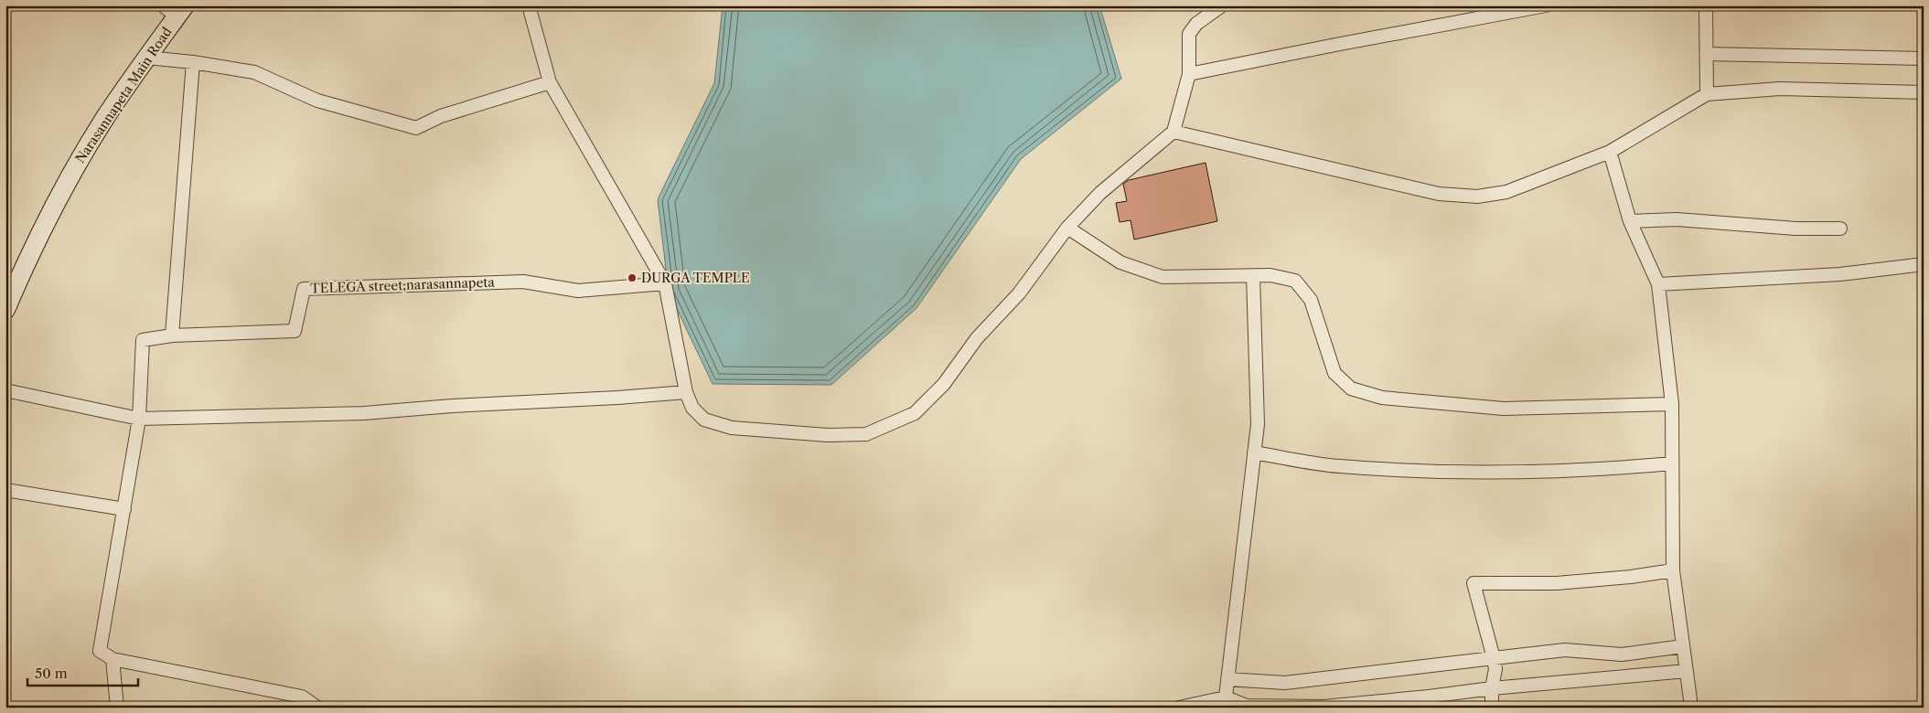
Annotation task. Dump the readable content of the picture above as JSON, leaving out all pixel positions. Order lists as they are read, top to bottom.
{
  "streets": {
    "main road": ["Narasannapeta Main Road"],
    "street": ["TELEGA street;narasannapeta"]
  },
  "places": ["DURGA TEMPLE"],
  "scale_bar": "50 m"
}
